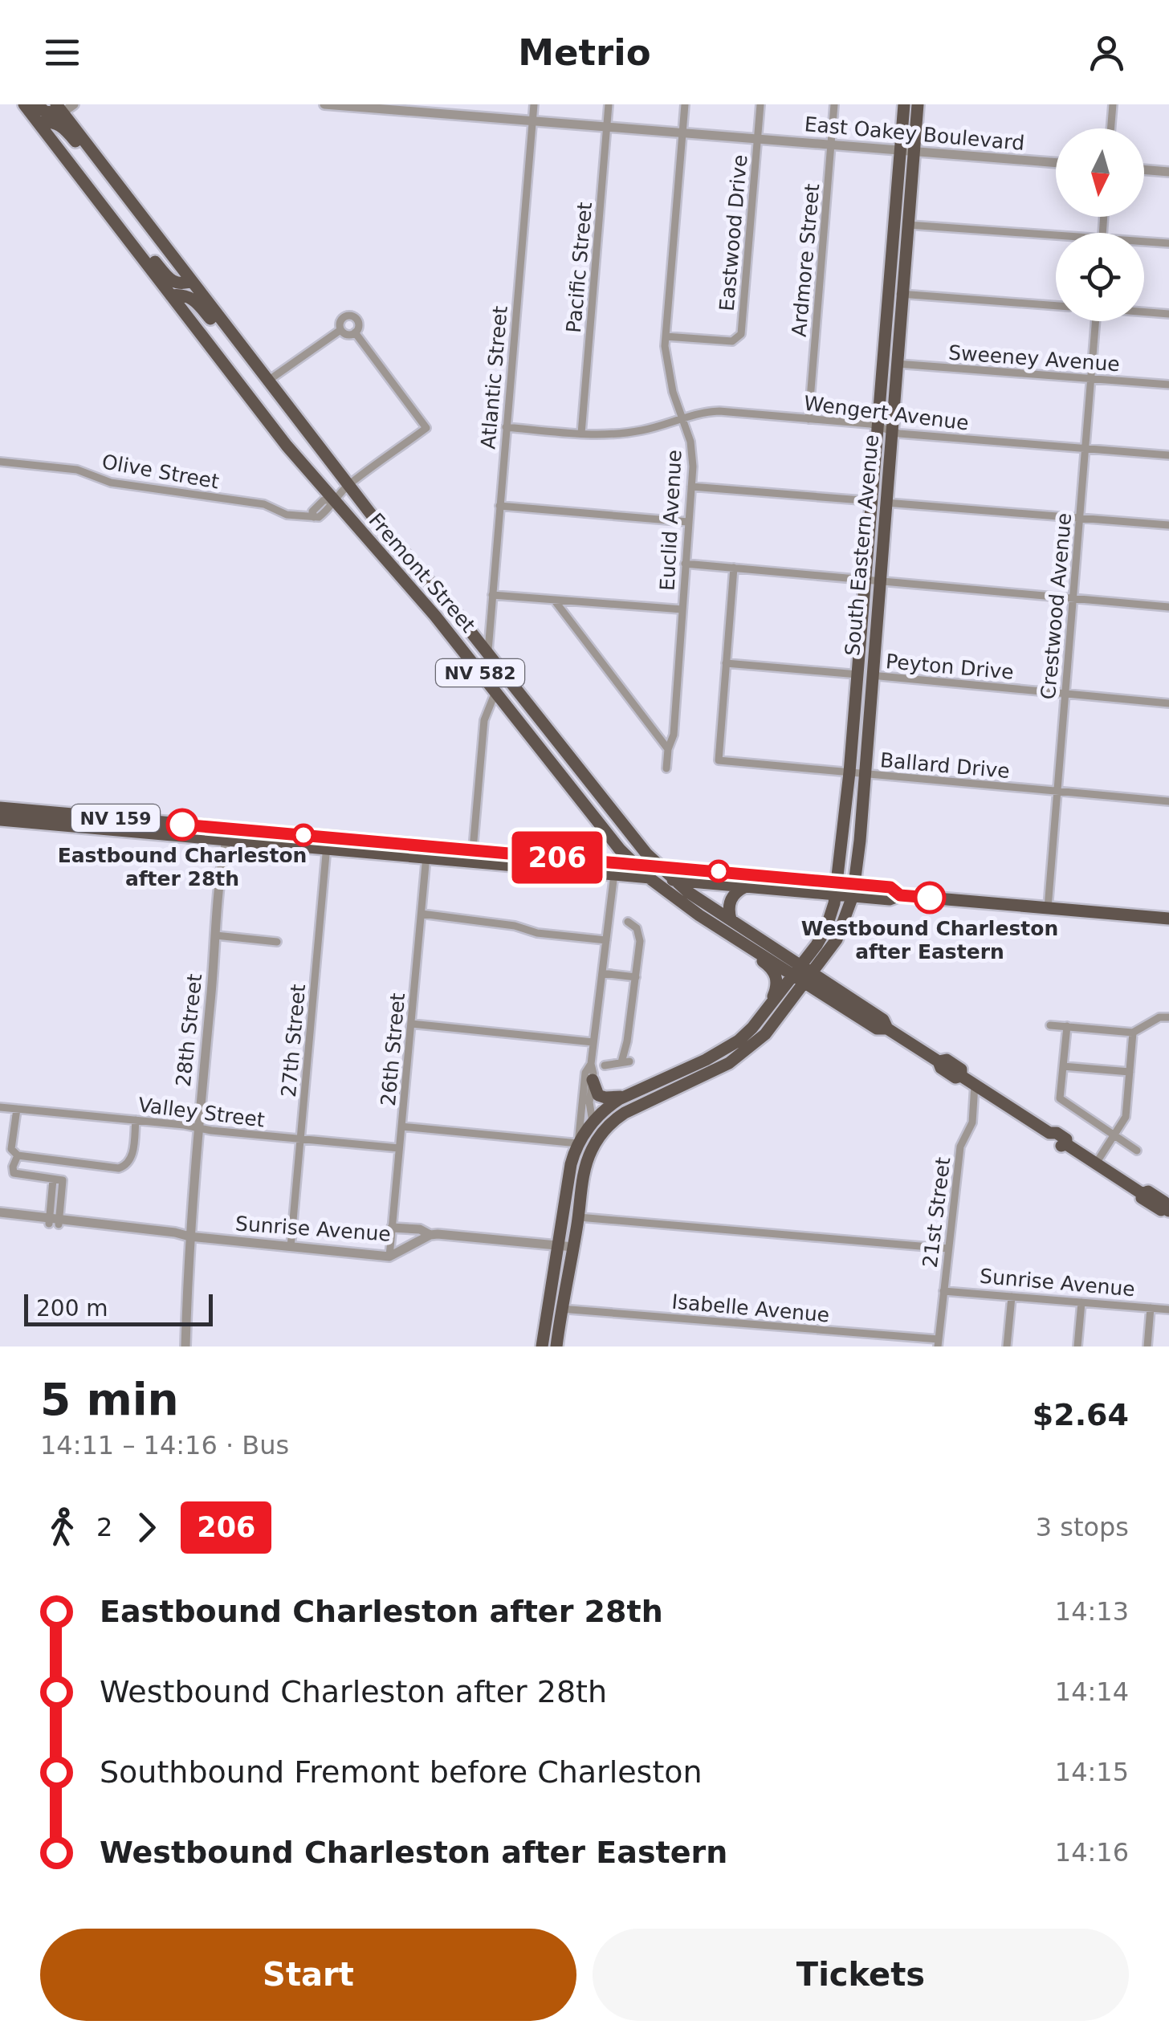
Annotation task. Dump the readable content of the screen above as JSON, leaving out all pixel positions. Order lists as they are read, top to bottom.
{
  "streets": {
    "main road": [
      "South Eastern Avenue",
      "Fremont Street",
      "NV 582",
      "NV 159"
    ],
    "street": [
      "East Oakey Boulevard",
      "Eastwood Drive",
      "Ardmore Street",
      "Pacific Street",
      "Sweeney Avenue",
      "Atlantic Street",
      "Wengert Avenue",
      "Olive Street",
      "Euclid Avenue",
      "Crestwood Avenue",
      "Peyton Drive",
      "Ballard Drive",
      "28th Street",
      "27th Street",
      "26th Street",
      "Valley Street",
      "21st Street",
      "Sunrise Avenue",
      "Isabelle Avenue"
    ]
  },
  "crossings": [
    ["East Oakey Boulevard", "Eastwood Drive"],
    ["East Oakey Boulevard", "Ardmore Street"],
    ["East Oakey Boulevard", "Pacific Street"],
    ["East Oakey Boulevard", "Atlantic Street"],
    ["East Oakey Boulevard", "Euclid Avenue"],
    ["East Oakey Boulevard", "South Eastern Avenue"],
    ["Eastwood Drive", "Euclid Avenue"],
    ["Ardmore Street", "Wengert Avenue"],
    ["Pacific Street", "Wengert Avenue"],
    ["Sweeney Avenue", "South Eastern Avenue"],
    ["Sweeney Avenue", "Crestwood Avenue"],
    ["Atlantic Street", "Wengert Avenue"],
    ["Atlantic Street", "Fremont Street"],
    ["Wengert Avenue", "Euclid Avenue"],
    ["Wengert Avenue", "South Eastern Avenue"],
    ["Wengert Avenue", "Crestwood Avenue"],
    ["Olive Street", "Fremont Street"],
    ["South Eastern Avenue", "Fremont Street"],
    ["South Eastern Avenue", "Peyton Drive"],
    ["South Eastern Avenue", "Ballard Drive"],
    ["Fremont Street", "21st Street"],
    ["Crestwood Avenue", "Peyton Drive"],
    ["Crestwood Avenue", "Ballard Drive"],
    ["Peyton Drive", "Ballard Drive"],
    ["NV 159", "28th Street"],
    ["NV 159", "27th Street"],
    ["NV 159", "26th Street"],
    ["28th Street", "Valley Street"],
    ["28th Street", "Sunrise Avenue"],
    ["27th Street", "Valley Street"],
    ["27th Street", "Sunrise Avenue"],
    ["26th Street", "Valley Street"],
    ["26th Street", "Sunrise Avenue"],
    ["21st Street", "Sunrise Avenue"],
    ["21st Street", "Isabelle Avenue"]
  ],
  "places": ["Eastbound Charleston after 28th", "Westbound Charleston after Eastern"],
  "lines": ["bus line 206"],
  "scale_bar": "200 m",
  "north": "bottom",
  "page": {
    "header": "Metrio",
    "on_map": "206",
    "scale": "200 m",
    "heading": ["5 min", "14:11 – 14:16 · Bus", "$2.64"],
    "legs": ["2", "206", "3 stops"],
    "list": [
      {
        "name": "Eastbound Charleston after 28th",
        "value": "14:13"
      },
      {
        "name": "Westbound Charleston after 28th",
        "value": "14:14"
      },
      {
        "name": "Southbound Fremont before Charleston",
        "value": "14:15"
      },
      {
        "name": "Westbound Charleston after Eastern",
        "value": "14:16"
      }
    ],
    "buttons": ["Start", "Tickets"]
  }
}
